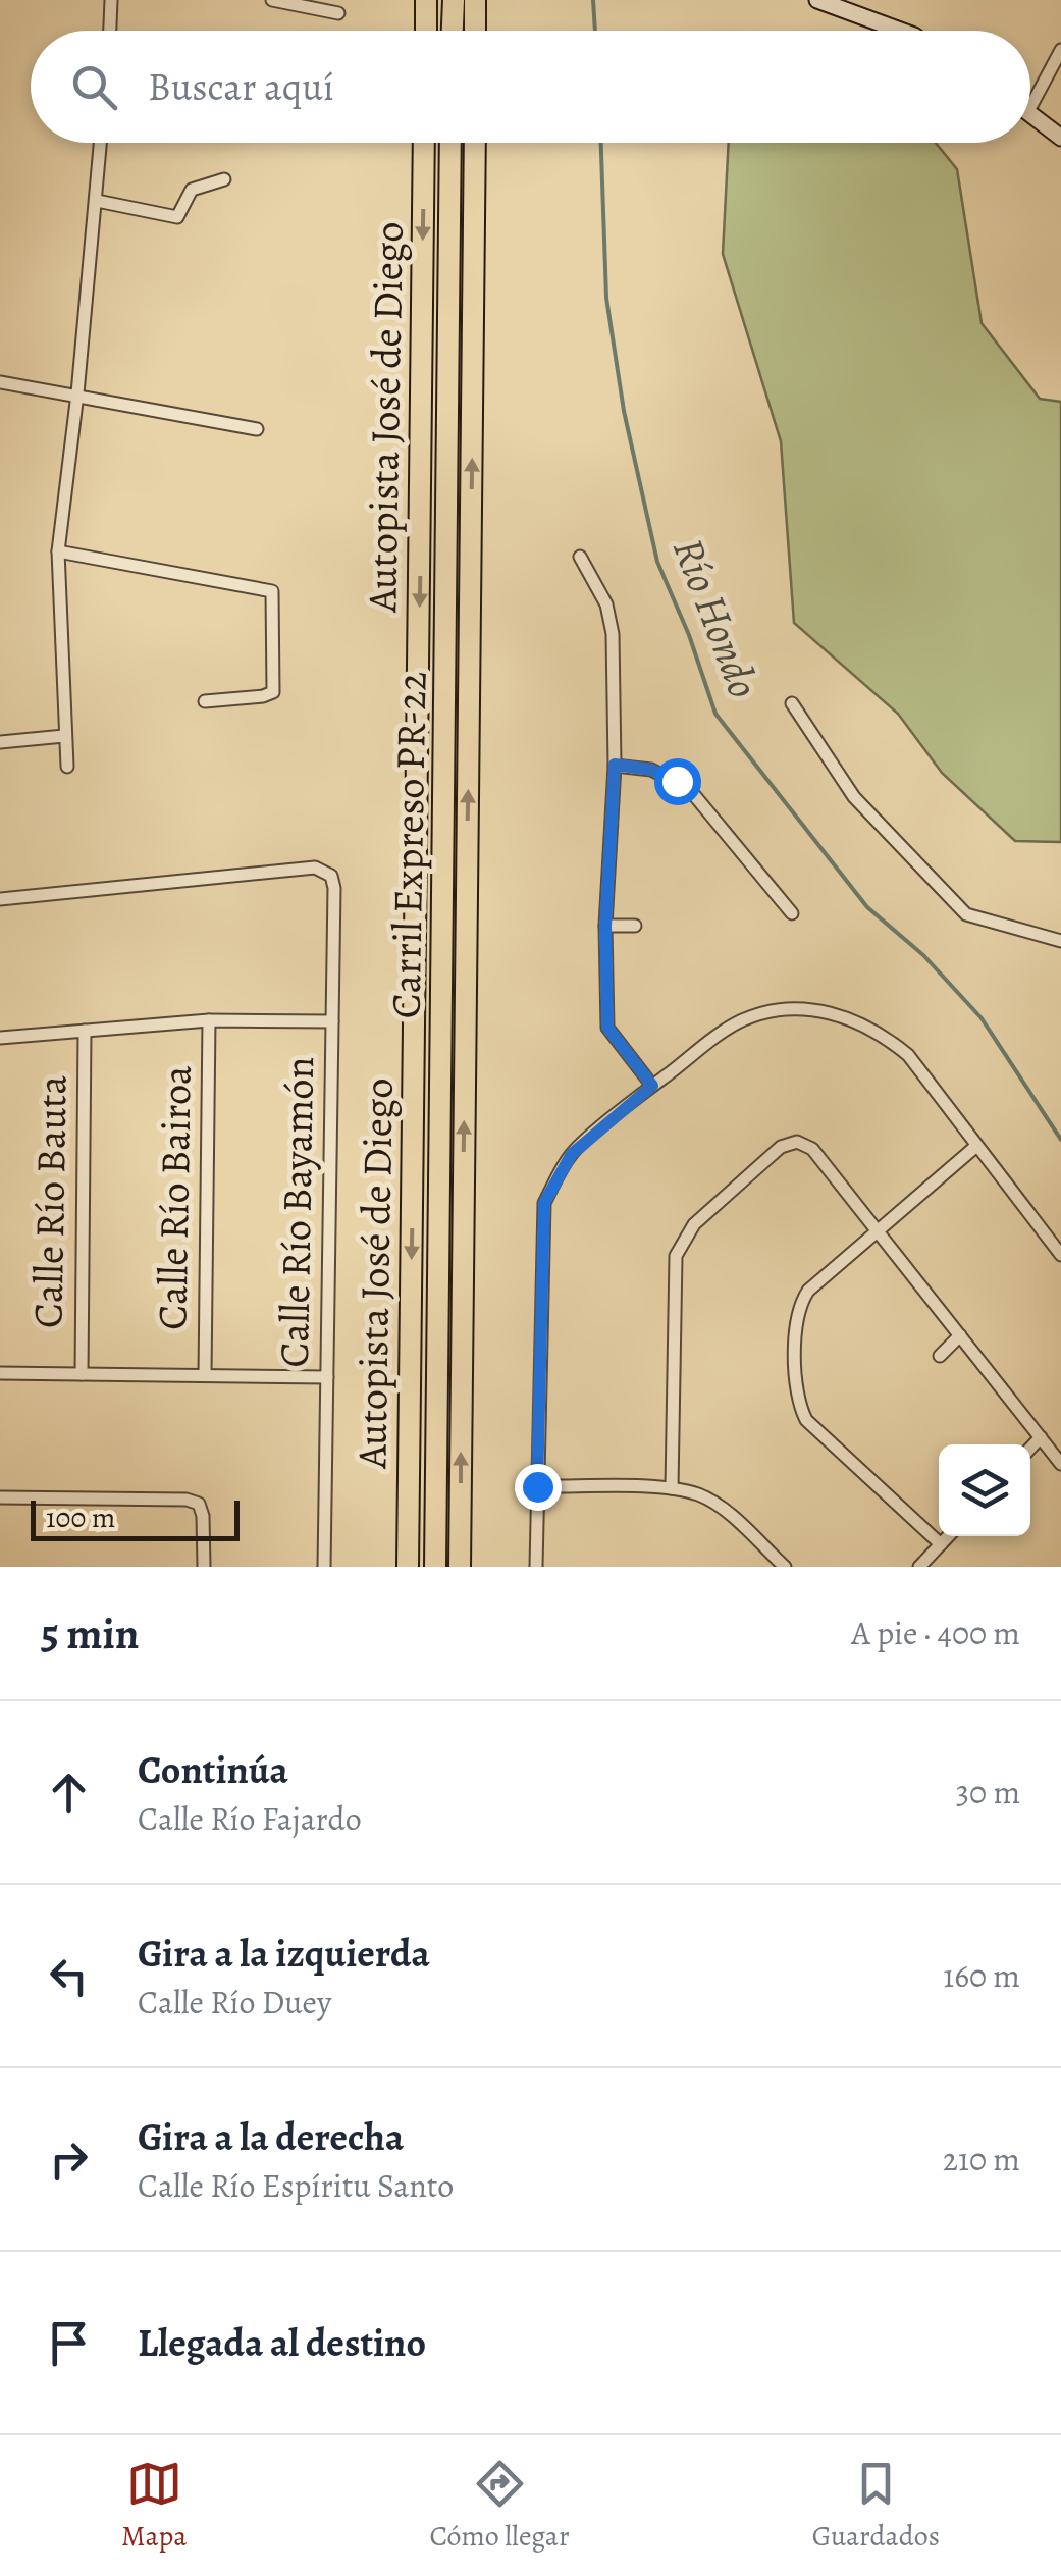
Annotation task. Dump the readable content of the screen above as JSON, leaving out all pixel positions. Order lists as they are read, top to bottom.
{
  "streets": {
    "highway": ["Autopista José de Diego", "Carril Expreso PR-22"],
    "street": ["Calle Río Bairoa", "Calle Río Bauta", "Calle Río Bayamón"]
  },
  "water": ["Río Hondo"],
  "scale_bar": "100 m",
  "page": {
    "search": "Buscar aquí",
    "scale": "100 m",
    "heading": ["5 min", "A pie · 400 m"],
    "list": [
      ["Continúa", "Calle Río Fajardo", "30 m"],
      ["Gira a la izquierda", "Calle Río Duey", "160 m"],
      ["Gira a la derecha", "Calle Río Espíritu Santo", "210 m"],
      "Llegada al destino"
    ],
    "nav": ["Mapa", "Cómo llegar", "Guardados"]
  }
}
